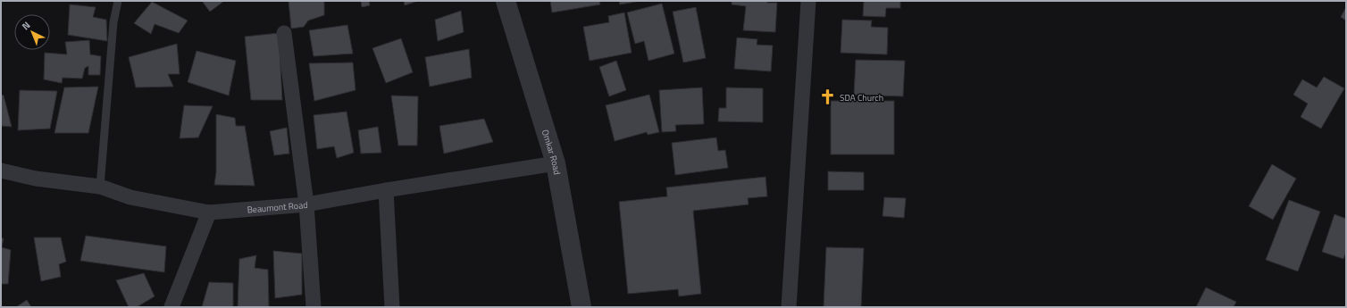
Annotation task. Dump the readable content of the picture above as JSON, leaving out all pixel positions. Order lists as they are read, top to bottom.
{
  "streets": {
    "street": ["Omkar Road", "Beaumont Road"]
  },
  "crossings": [
    ["Omkar Road", "Beaumont Road"]
  ],
  "places": {
    "church": ["SDA Church"]
  },
  "north": "top left"
}
